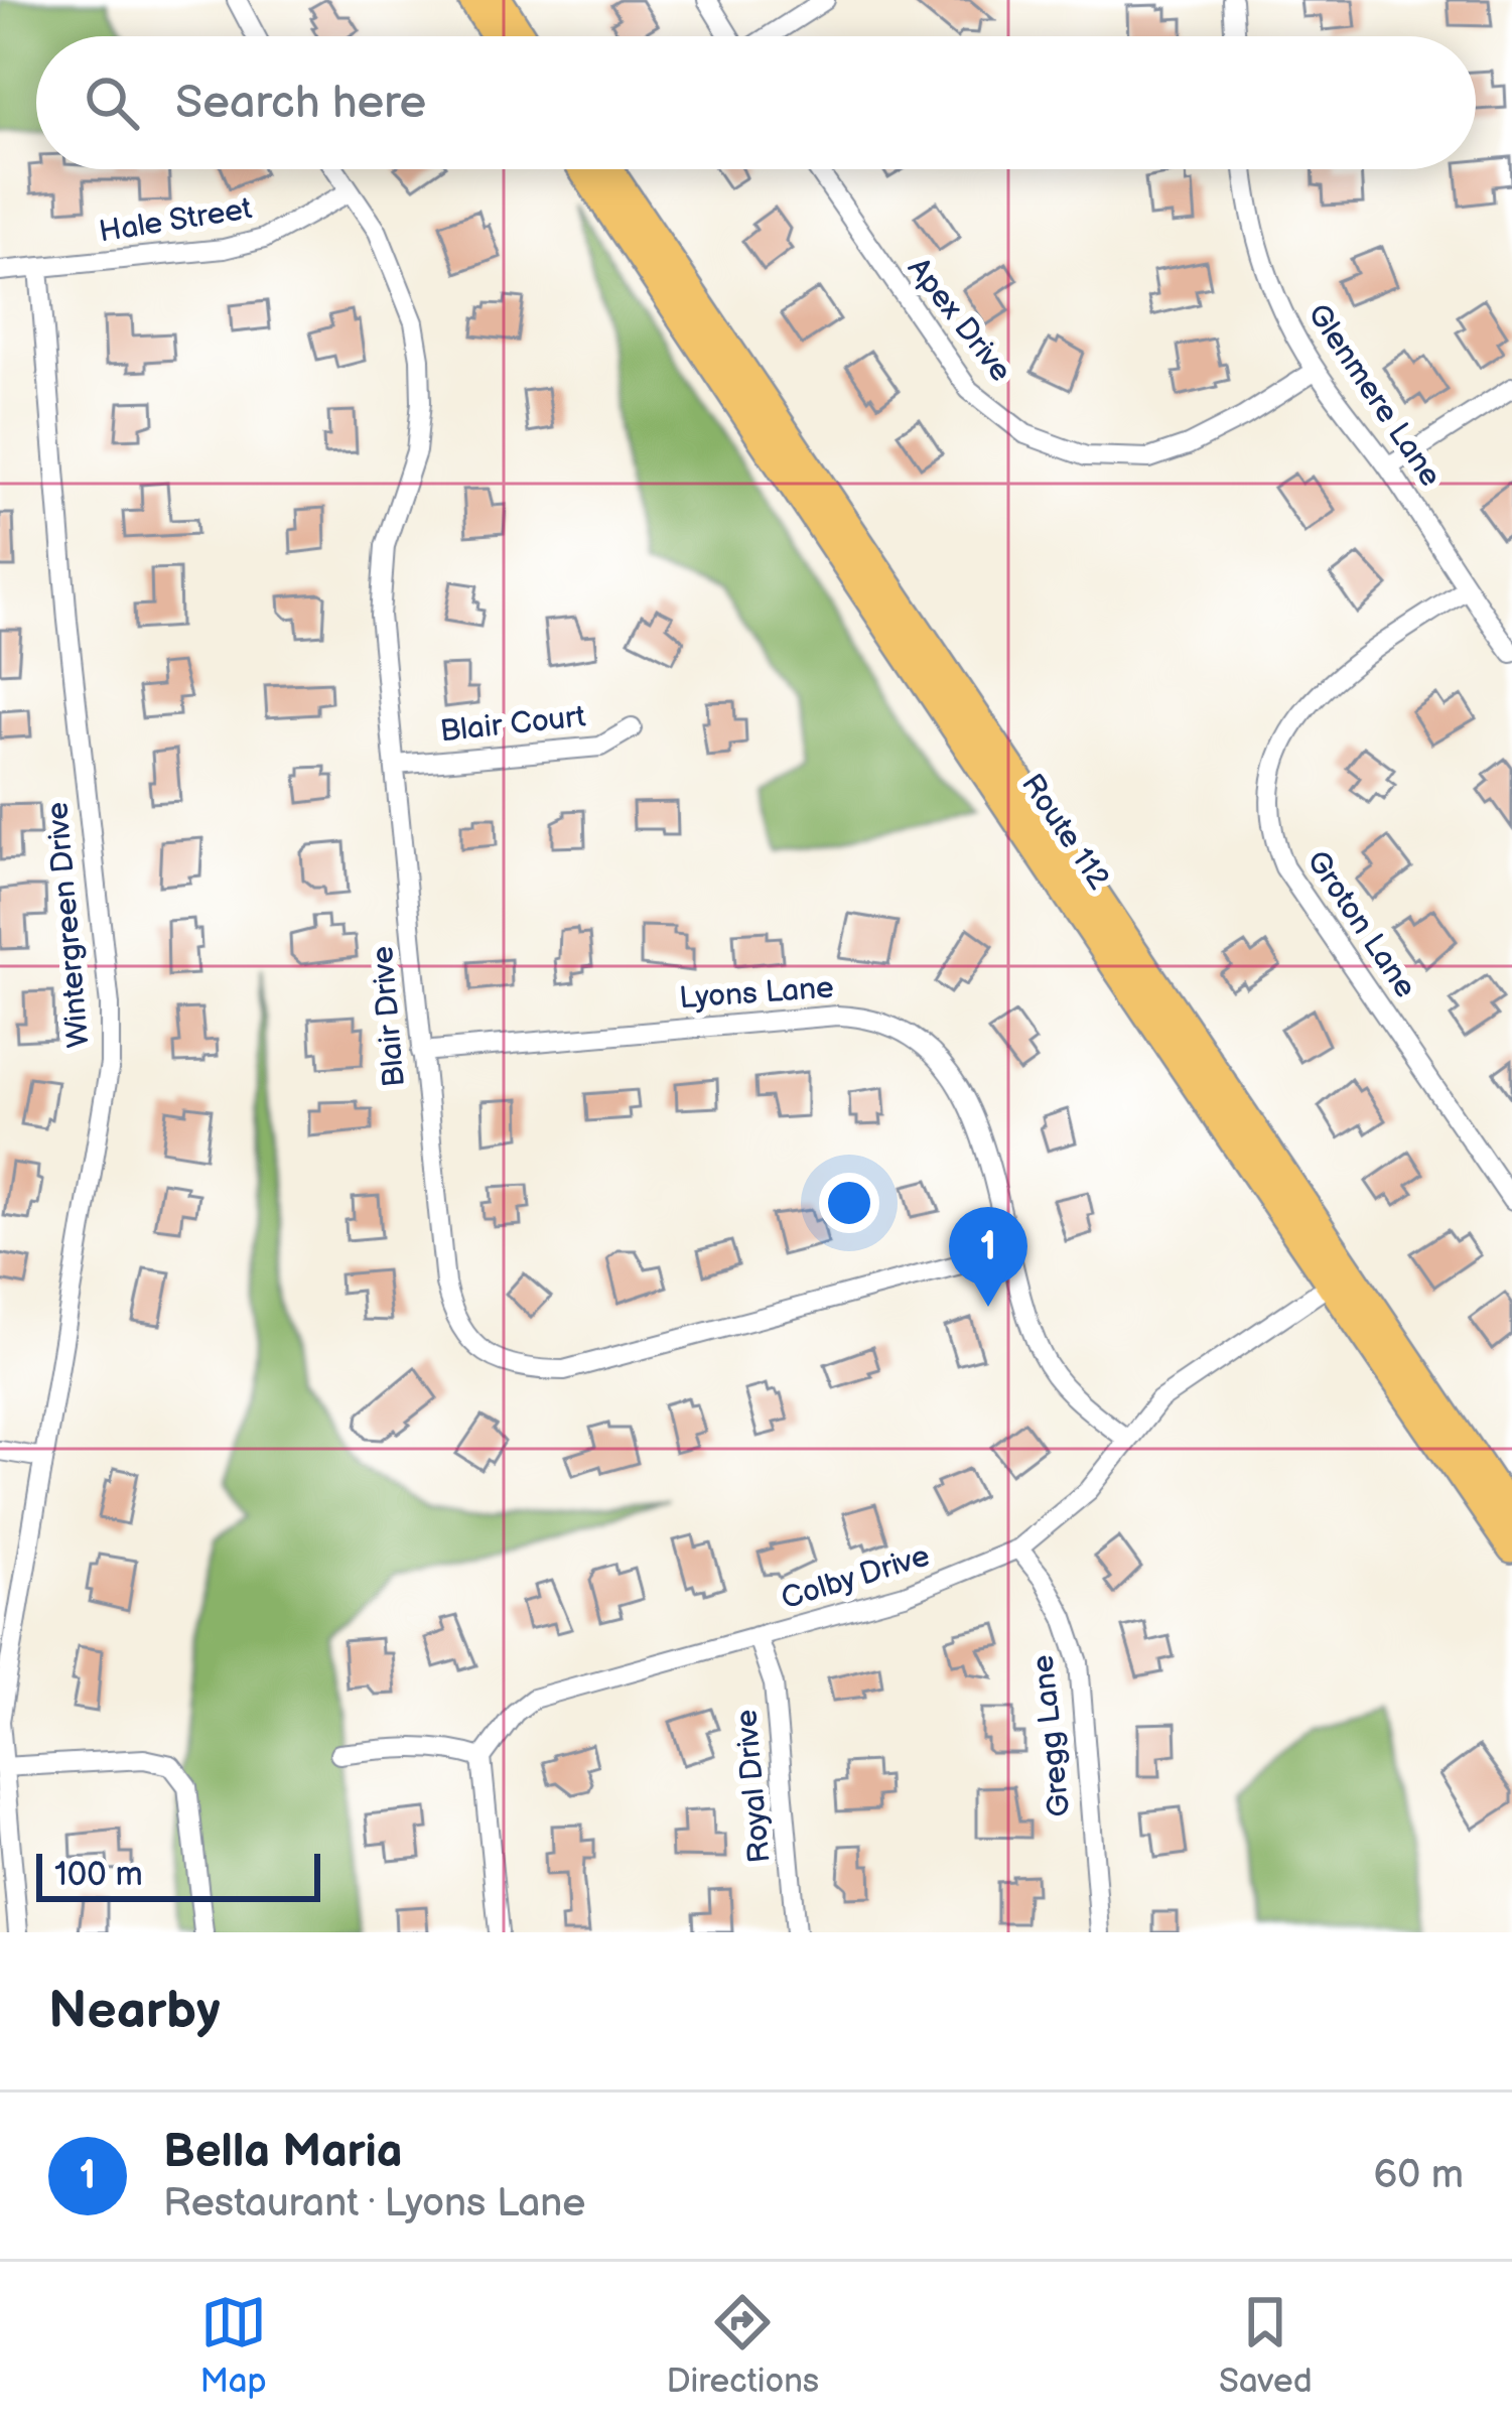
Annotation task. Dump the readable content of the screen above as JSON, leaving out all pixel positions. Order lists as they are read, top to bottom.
{
  "streets": {
    "main road": ["Route 112"],
    "street": [
      "Hale Street",
      "Apex Drive",
      "Glenmere Lane",
      "Blair Court",
      "Groton Lane",
      "Wintergreen Drive",
      "Lyons Lane",
      "Blair Drive",
      "Colby Drive",
      "Gregg Lane",
      "Royal Drive"
    ]
  },
  "crossings": [
    ["Hale Street", "Wintergreen Drive"],
    ["Hale Street", "Blair Drive"],
    ["Apex Drive", "Glenmere Lane"],
    ["Glenmere Lane", "Groton Lane"],
    ["Blair Court", "Blair Drive"],
    ["Route 112", "Colby Drive"],
    ["Lyons Lane", "Blair Drive"],
    ["Lyons Lane", "Colby Drive"],
    ["Colby Drive", "Gregg Lane"],
    ["Colby Drive", "Royal Drive"]
  ],
  "scale_bar": "100 m",
  "page": {
    "search": "Search here",
    "pins": "1",
    "scale": "100 m",
    "heading": "Nearby",
    "list": [
      {
        "mark": "1",
        "name": "Bella Maria",
        "note": "Restaurant · Lyons Lane",
        "value": "60 m"
      }
    ],
    "nav": ["Map", "Directions", "Saved"]
  }
}
